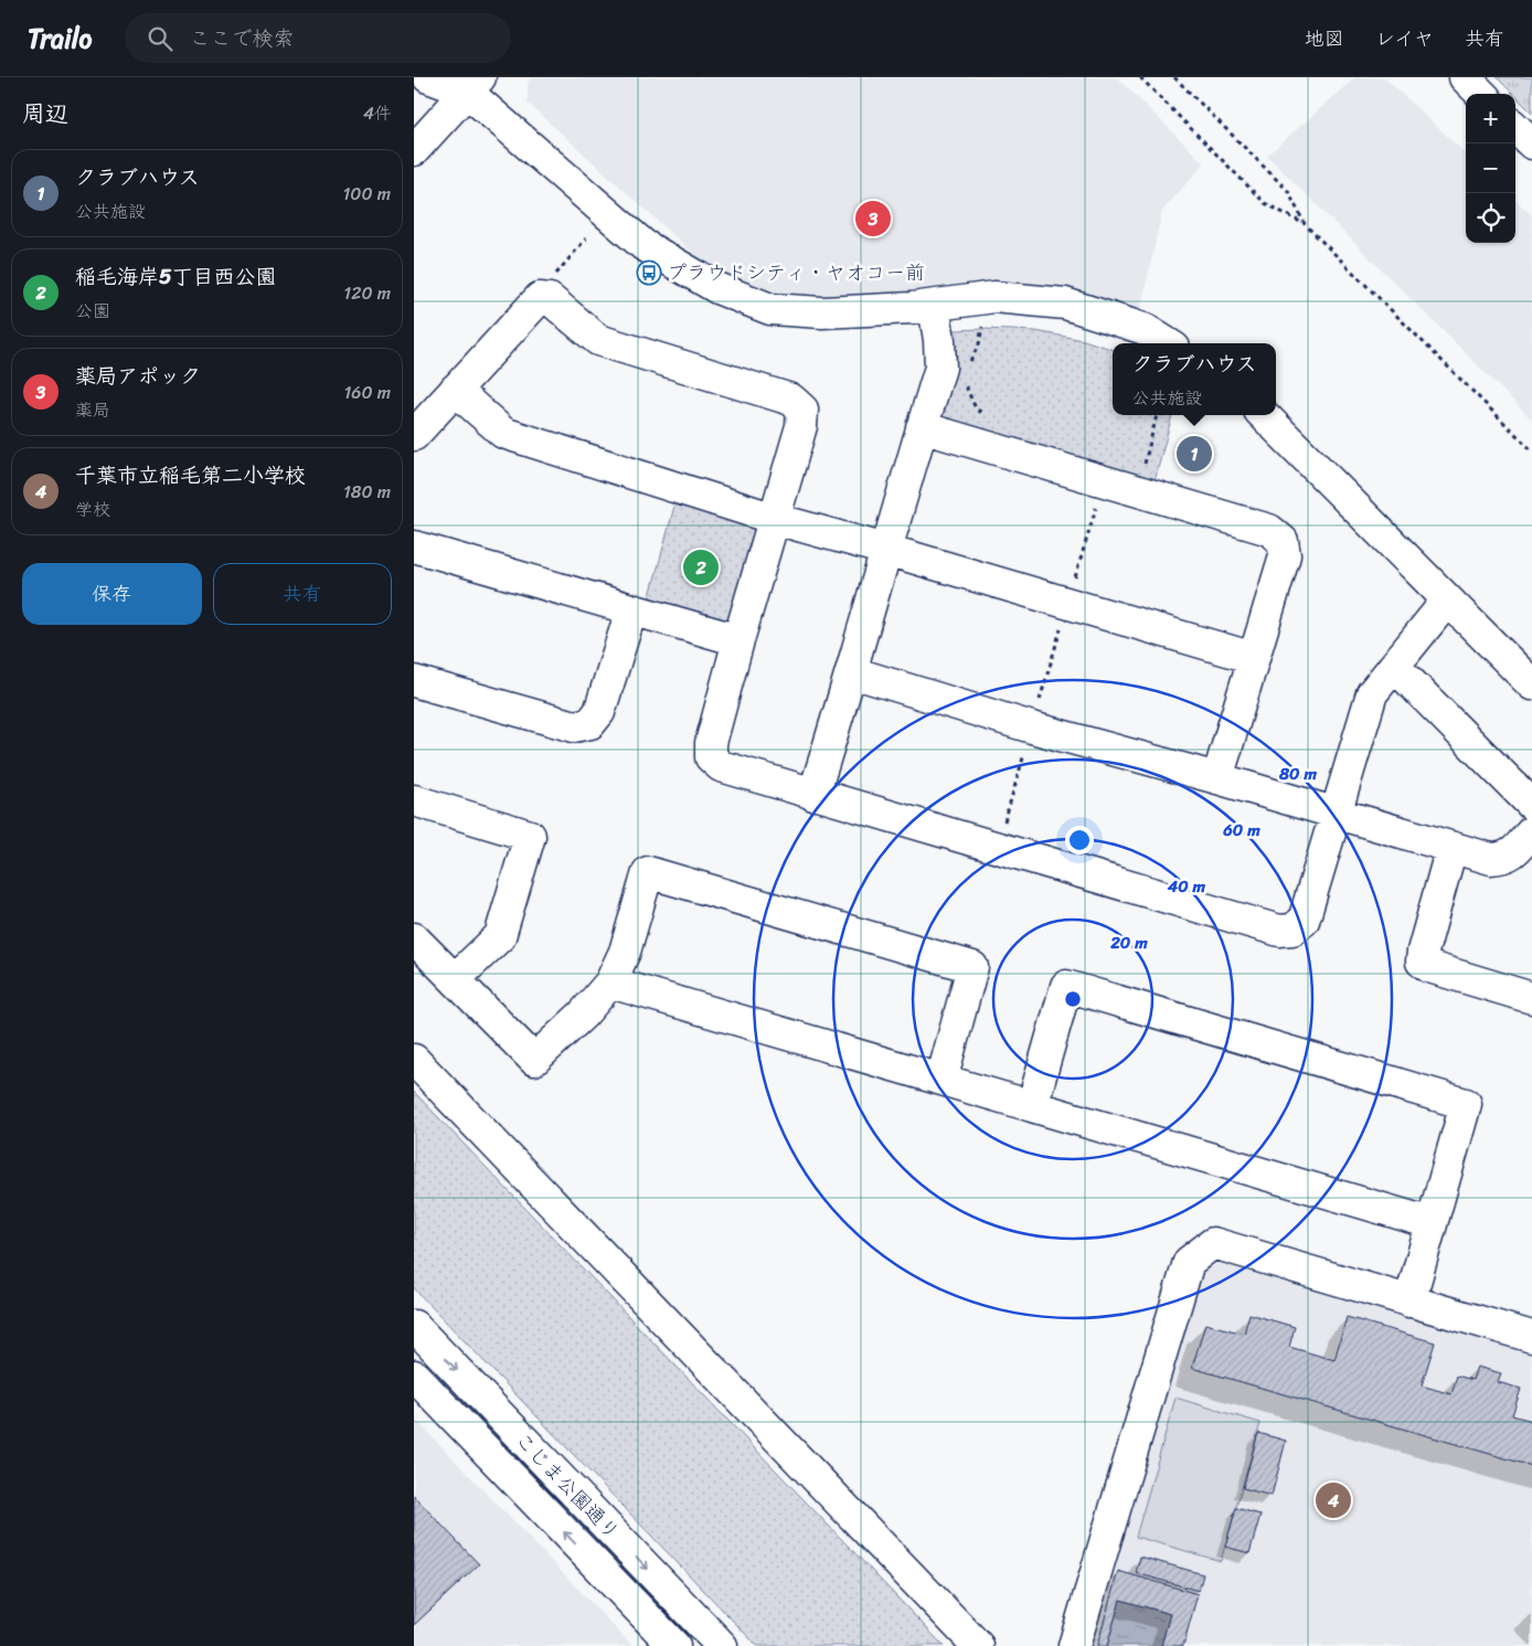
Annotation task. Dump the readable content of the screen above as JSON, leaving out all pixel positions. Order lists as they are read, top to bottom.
{
  "streets": {
    "main road": ["こじま公園通り"]
  },
  "places": {
    "bus stop": ["プラウドシティ・ヤオコー前"]
  },
  "page": {
    "header": "Trailo",
    "search": "ここで検索",
    "nav": ["地図", "レイヤ", "共有"],
    "heading": ["周辺", "4件"],
    "map_buttons": ["+", "−"],
    "list": [
      {
        "mark": "1",
        "name": "クラブハウス",
        "note": "公共施設",
        "value": "100 m"
      },
      {
        "mark": "2",
        "name": "稲毛海岸5丁目西公園",
        "note": "公園",
        "value": "120 m"
      },
      {
        "mark": "3",
        "name": "薬局アポック",
        "note": "薬局",
        "value": "160 m"
      },
      {
        "mark": "4",
        "name": "千葉市立稲毛第二小学校",
        "note": "学校",
        "value": "180 m"
      }
    ],
    "pins": [
      "3",
      "1",
      "2",
      "4"
    ],
    "popup": ["クラブハウス", "公共施設"],
    "buttons": ["保存", "共有"]
  },
  "rings": [
    "80 m",
    "60 m",
    "40 m",
    "20 m"
  ]
}
